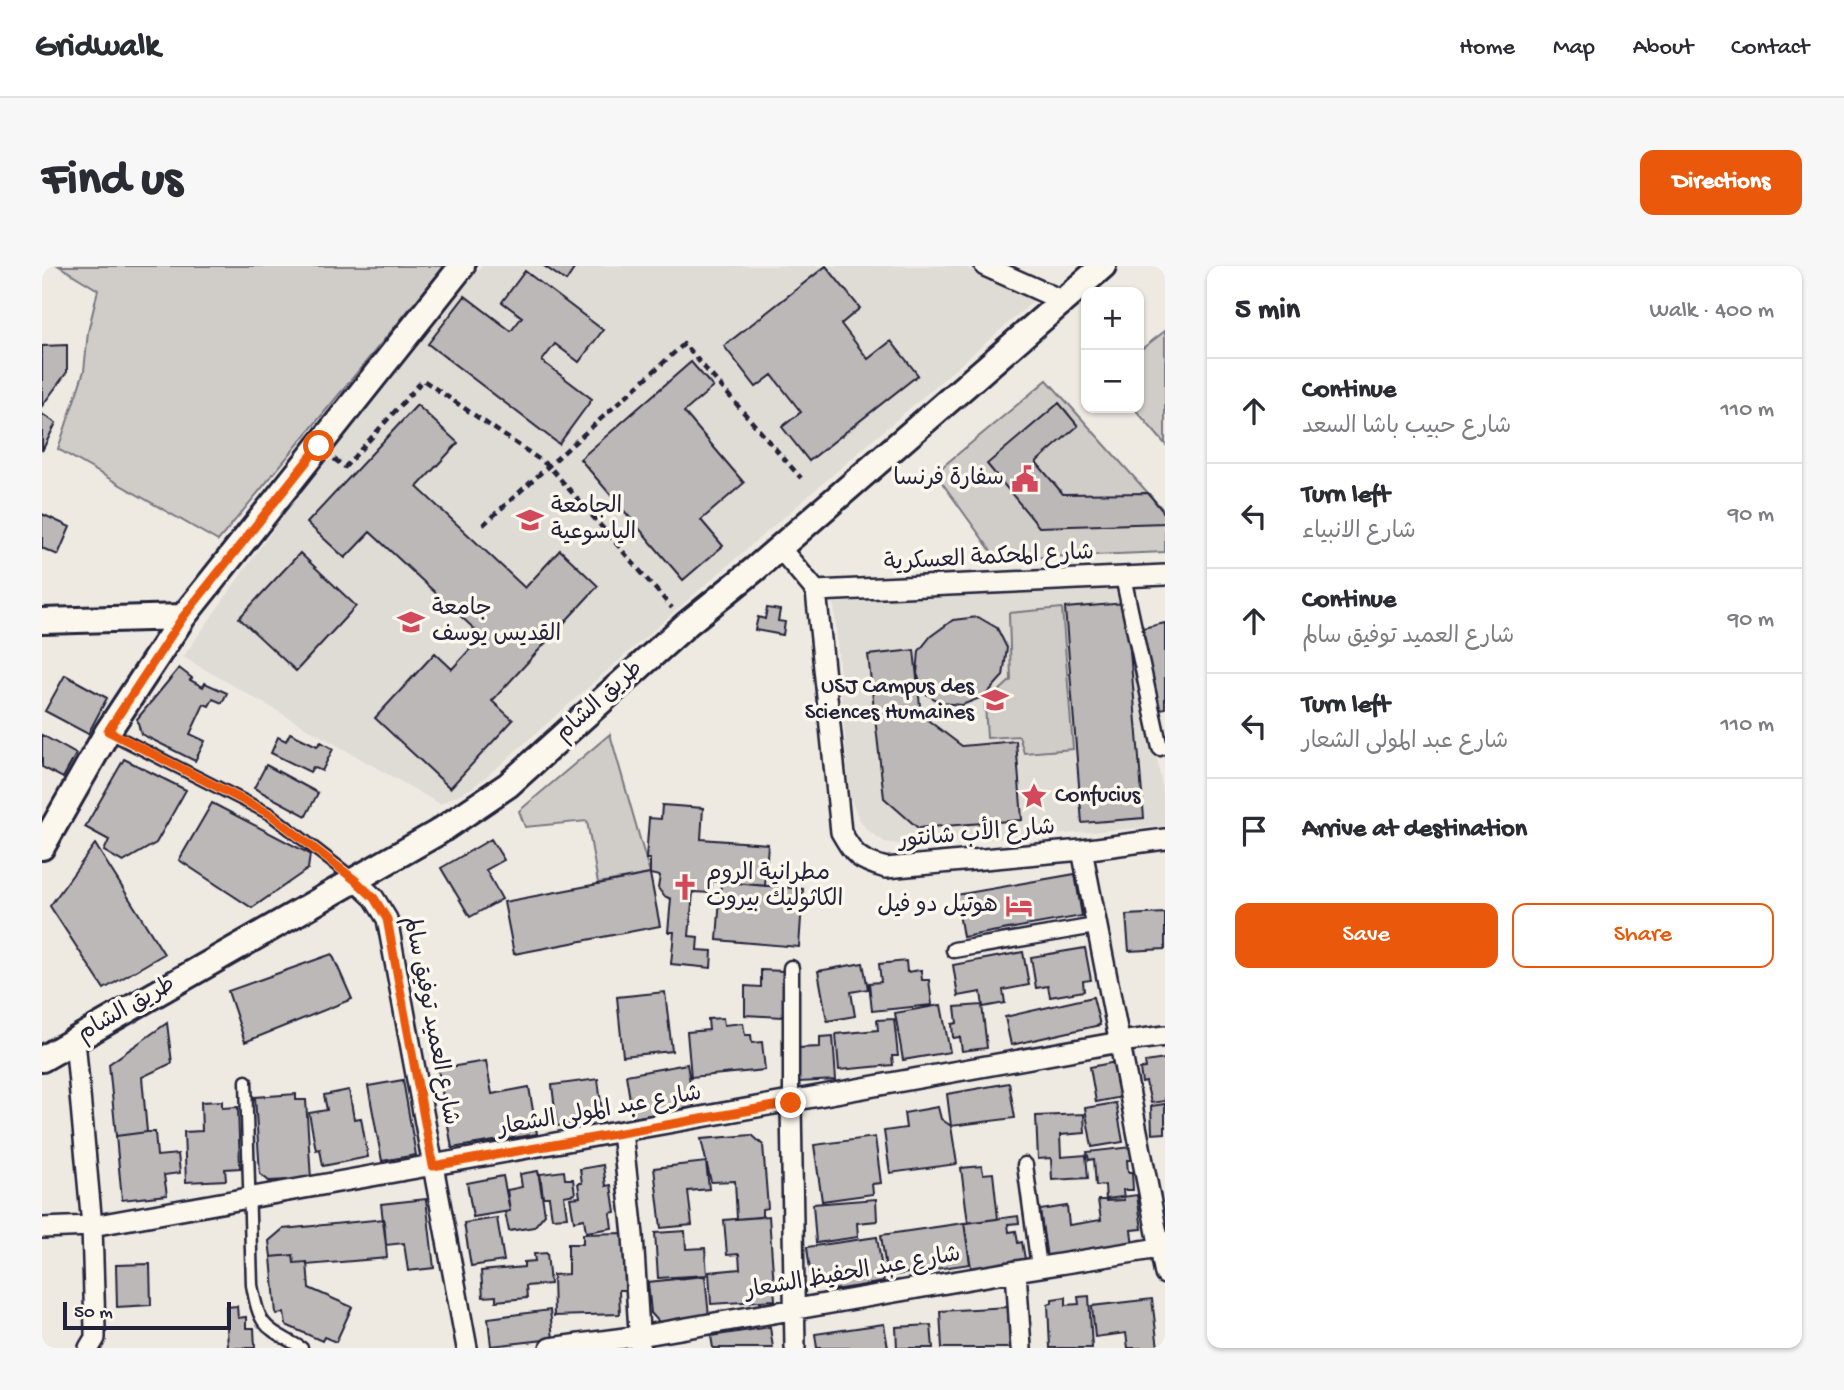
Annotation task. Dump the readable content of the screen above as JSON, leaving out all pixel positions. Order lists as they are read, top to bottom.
{
  "streets": {
    "street": [
      "شارع المحكمة العسكرية",
      "طريق الشام",
      "شارع الأب شانتور",
      "شارع العميد توفيق سالم",
      "شارع عبد المولى الشعار",
      "شارع عبد الحفيظ الشعار"
    ]
  },
  "crossings": [
    ["شارع المحكمة العسكرية", "شارع الأب شانتور"],
    ["طريق الشام", "شارع العميد توفيق سالم"],
    ["شارع العميد توفيق سالم", "شارع عبد المولى الشعار"]
  ],
  "places": {
    "public building": ["سفارة فرنسا"],
    "school or university": ["الجامعة الياسوعية", "جامعة القديس يوسف", "USJ Campus des Sciences Humaines"],
    "place": ["Confucius"],
    "church": ["مطرانية الروم الكاثوليك بيروت"],
    "hotel": ["هوتيل دو فيل"]
  },
  "scale_bar": "50 m",
  "page": {
    "header": "Gridwalk",
    "nav": [
      "Home",
      "Map",
      "About",
      "Contact"
    ],
    "buttons": [
      "Directions",
      ["Save", "Share"]
    ],
    "title": "Find us",
    "heading": ["5 min", "Walk · 400 m"],
    "map_buttons": ["+", "−"],
    "list": [
      ["Continue", "شارع حبيب باشا السعد", "110 m"],
      ["Turn left", "شارع الانبياء", "90 m"],
      ["Continue", "شارع العميد توفيق سالم", "90 m"],
      ["Turn left", "شارع عبد المولى الشعار", "110 m"],
      "Arrive at destination"
    ],
    "scale": "50 m"
  }
}
